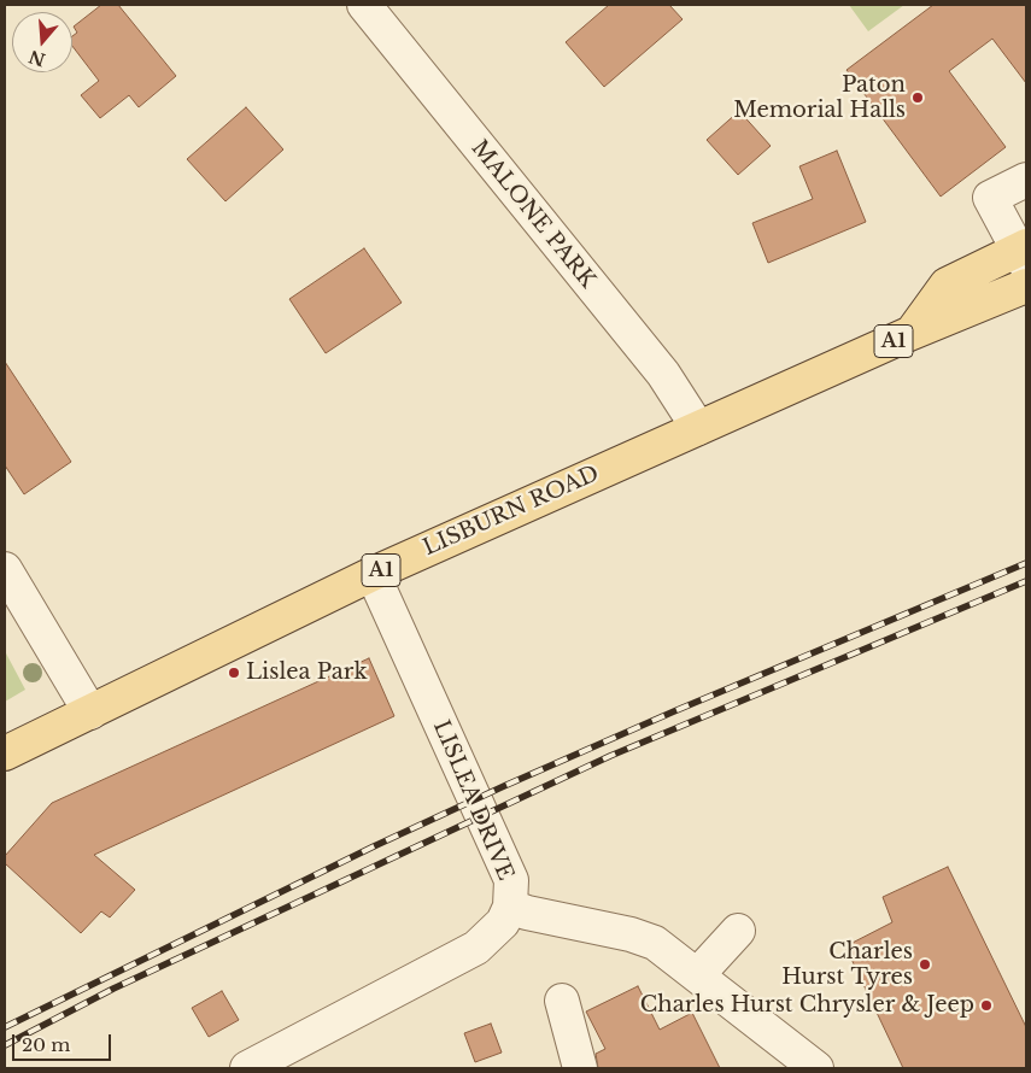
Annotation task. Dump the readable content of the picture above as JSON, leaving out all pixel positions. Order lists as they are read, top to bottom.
{
  "streets": {
    "main road": ["A1", "LISBURN ROAD"],
    "street": ["MALONE PARK", "LISLEA DRIVE"]
  },
  "crossings": [
    ["MALONE PARK", "LISBURN ROAD"],
    ["A1", "LISBURN ROAD"],
    ["LISBURN ROAD", "LISLEA DRIVE"]
  ],
  "places": [
    "Paton Memorial Halls",
    "Lislea Park",
    "Charles Hurst Tyres",
    "Charles Hurst Chrysler & Jeep"
  ],
  "scale_bar": "20 m",
  "north": "bottom"
}
